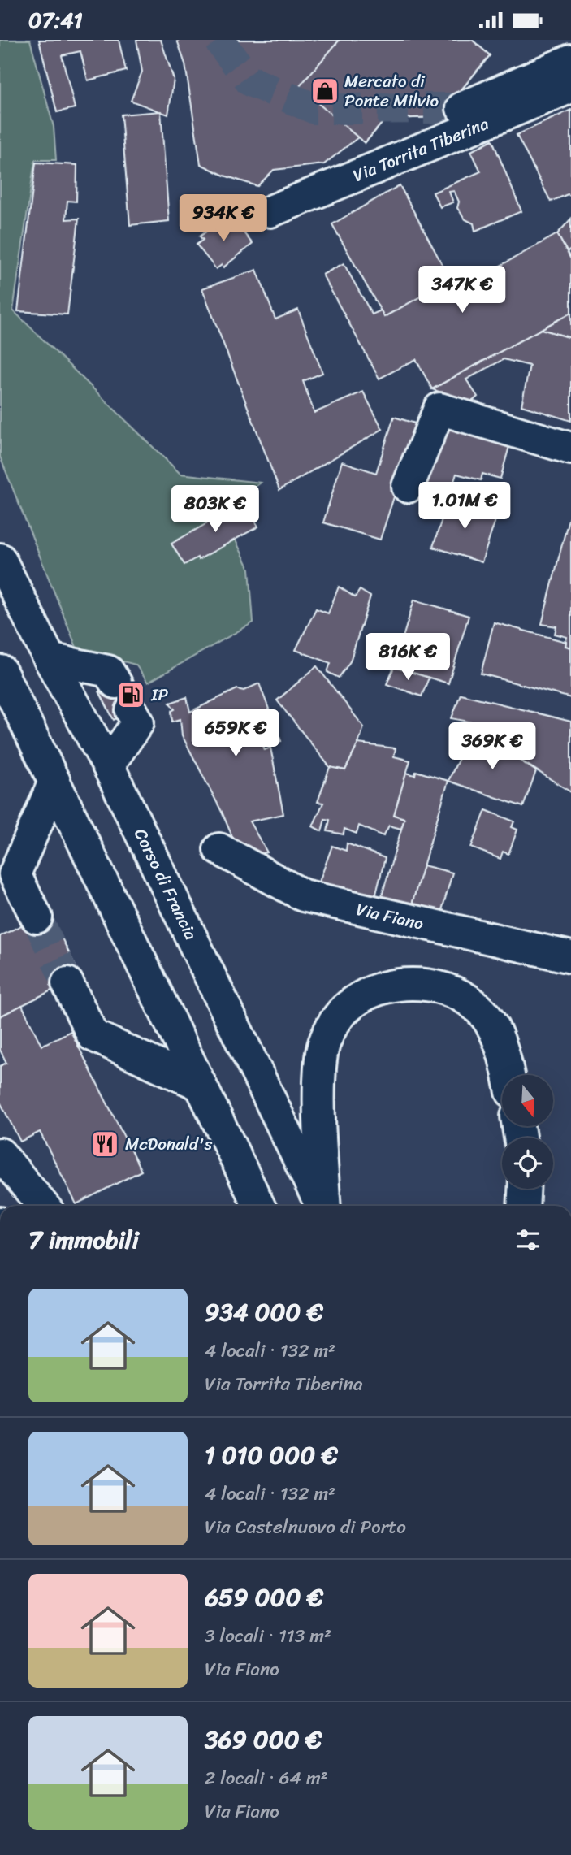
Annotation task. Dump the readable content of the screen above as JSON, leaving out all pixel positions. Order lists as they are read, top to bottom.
{
  "streets": {
    "main road": ["Via Torrita Tiberina", "Corso di Francia", "Via Fiano"]
  },
  "places": {
    "shop": ["Mercato di Ponte Milvio"],
    "fuel station": ["IP"],
    "restaurant": ["McDonald's"]
  },
  "north": "bottom",
  "page": {
    "status": "07:41",
    "price": [
      "934K €",
      "347K €",
      "1.01M €",
      "803K €",
      "816K €",
      "659K €",
      "369K €"
    ],
    "heading": "7 immobili",
    "list": [
      {
        "name": "934 000 €",
        "note": "4 locali · 132 m² · Via Torrita Tiberina"
      },
      {
        "name": "1 010 000 €",
        "note": "4 locali · 132 m² · Via Castelnuovo di Porto"
      },
      {
        "name": "659 000 €",
        "note": "3 locali · 113 m² · Via Fiano"
      },
      {
        "name": "369 000 €",
        "note": "2 locali · 64 m² · Via Fiano"
      }
    ]
  }
}
